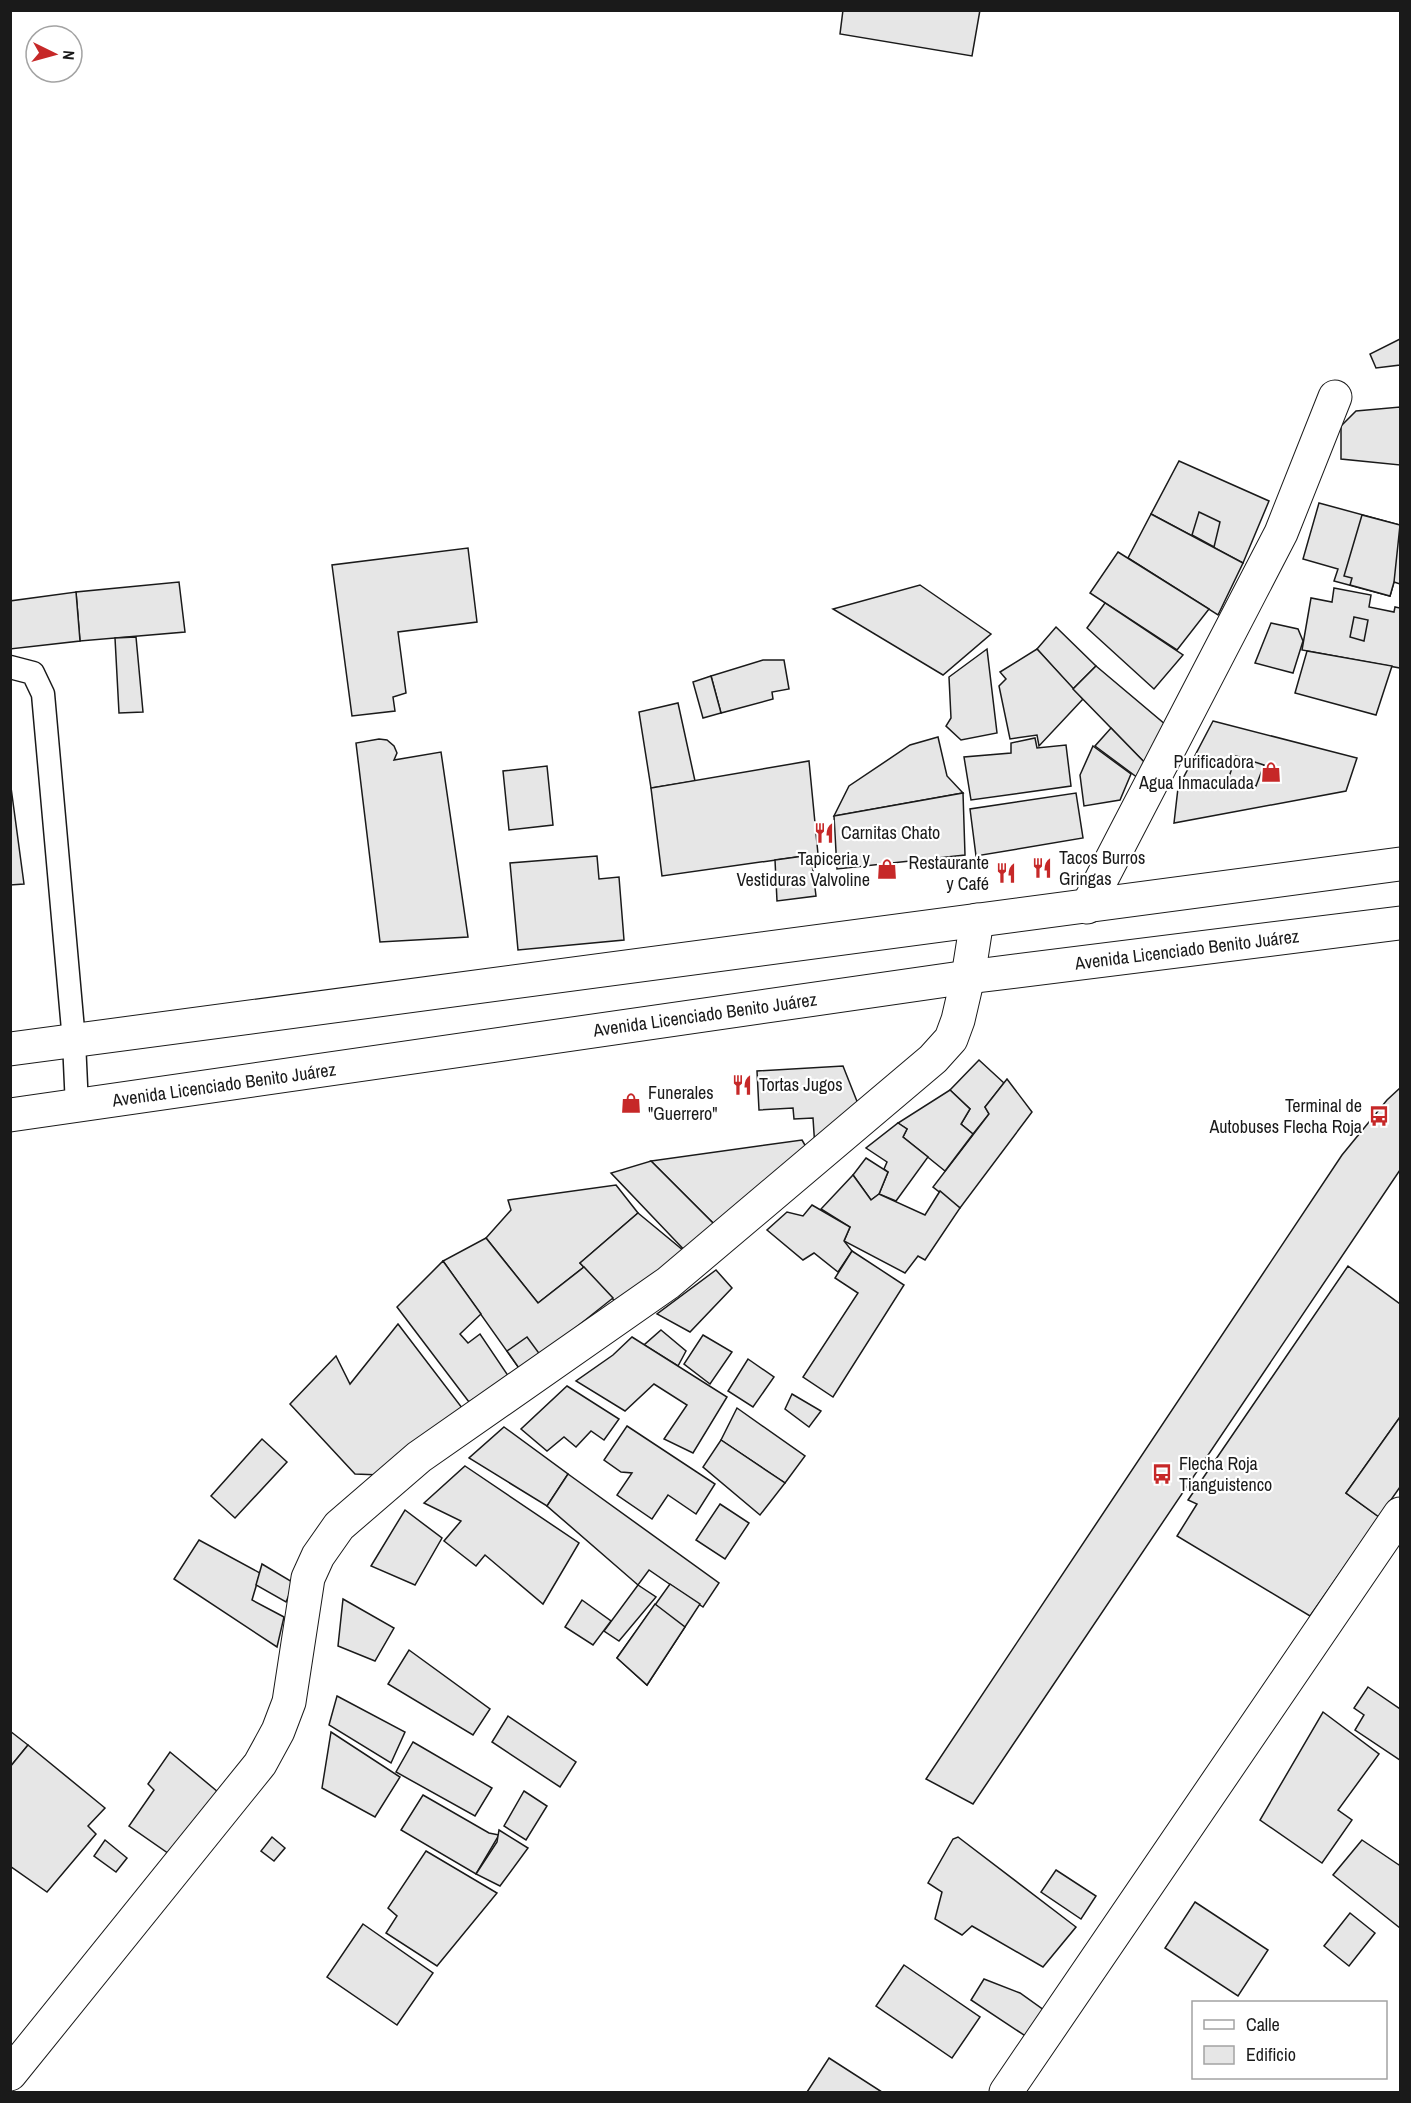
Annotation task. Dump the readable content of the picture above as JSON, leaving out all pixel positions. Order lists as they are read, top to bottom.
{
  "streets": {
    "main road": ["Avenida Licenciado Benito Juárez"]
  },
  "places": {
    "shop": ["Purificadora Agua Inmaculada", "Tapiceria y Vestiduras Valvoline", "Funerales \"Guerrero\""],
    "restaurant": [
      "Carnitas Chato",
      "Tacos Burros Gringas",
      "Restaurante y Café",
      "Tortas Jugos"
    ],
    "bus stop": ["Terminal de Autobuses Flecha Roja", "Flecha Roja Tianguistenco"]
  },
  "legend": ["Calle", "Edificio"],
  "north": "right"
}
